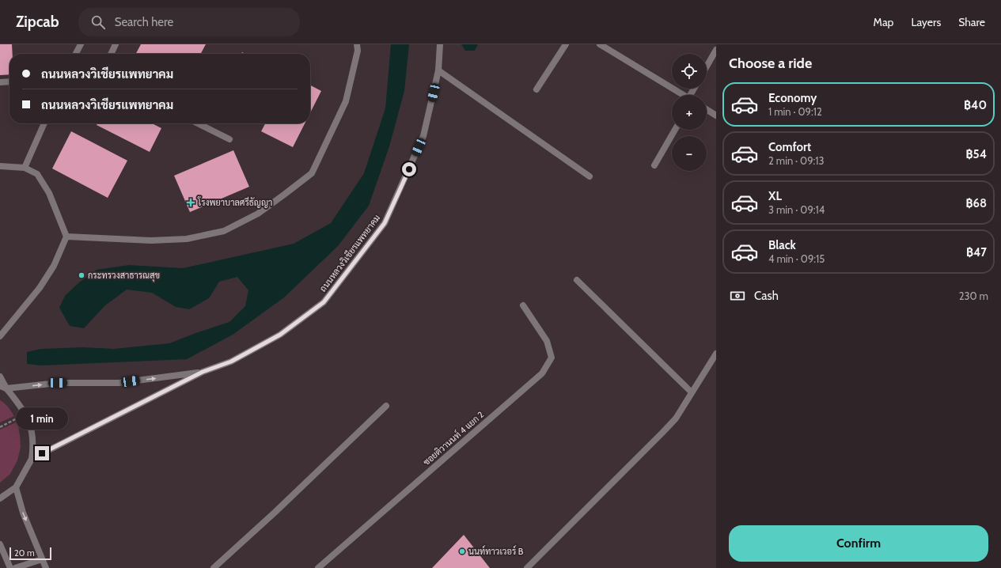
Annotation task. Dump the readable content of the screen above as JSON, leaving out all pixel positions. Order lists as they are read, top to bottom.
{
  "streets": {
    "street": ["ถนนหลวงวิเชียรแพทยาคม", "ซอยติวานนท์ 4 แยก 2"]
  },
  "places": {
    "health": ["โรงพยาบาลศรีธัญญา"],
    "other": ["กระทรวงสาธารณสุข", "นนท์ทาวเวอร์ B"]
  },
  "scale_bar": "20 m",
  "page": {
    "header": "Zipcab",
    "search": "Search here",
    "nav": ["Map", "Layers", "Share"],
    "heading": "Choose a ride",
    "map_buttons": ["+", "−"],
    "banner": ["ถนนหลวงวิเชียรแพทยาคม", "ถนนหลวงวิเชียรแพทยาคม"],
    "list": [
      {
        "name": "Economy",
        "note": "1 min · 09:12",
        "value": "฿40"
      },
      {
        "name": "Comfort",
        "note": "2 min · 09:13",
        "value": "฿54"
      },
      {
        "name": "XL",
        "note": "3 min · 09:14",
        "value": "฿68"
      },
      {
        "name": "Black",
        "note": "4 min · 09:15",
        "value": "฿47"
      }
    ],
    "pay": ["Cash", "230 m"],
    "bubble": "1 min",
    "buttons": "Confirm",
    "scale": "20 m"
  }
}
